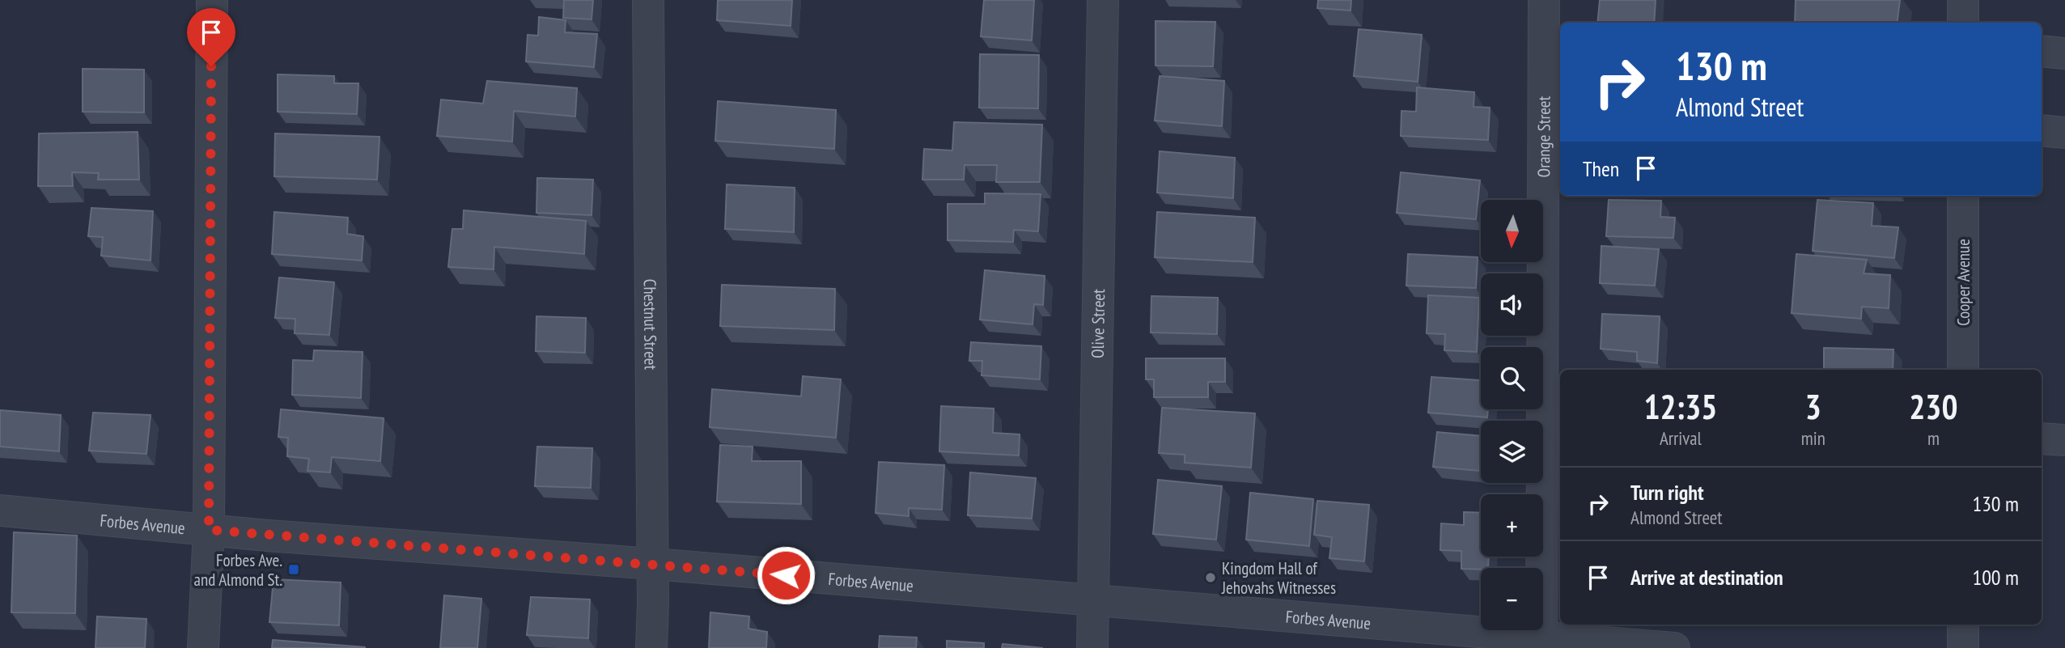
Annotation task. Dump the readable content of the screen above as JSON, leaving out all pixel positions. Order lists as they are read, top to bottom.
{
  "streets": {
    "street": [
      "Orange Street",
      "Cooper Avenue",
      "Chestnut Street",
      "Olive Street",
      "Forbes Avenue"
    ]
  },
  "crossings": [
    ["Orange Street", "Forbes Avenue"],
    ["Chestnut Street", "Forbes Avenue"],
    ["Olive Street", "Forbes Avenue"]
  ],
  "places": {
    "transit": ["Forbes Ave. and Almond St."],
    "other": ["Kingdom Hall of Jehovahs Witnesses"]
  },
  "north": "bottom",
  "page": {
    "turn": ["130 m", "Almond Street"],
    "then": "Then",
    "map_buttons": ["+", "−"],
    "eta": [
      "12:35",
      "Arrival",
      "3",
      "min",
      "230",
      "m"
    ],
    "list": [
      {
        "name": "Turn right",
        "note": "Almond Street",
        "value": "130 m"
      },
      {
        "name": "Arrive at destination",
        "value": "100 m"
      }
    ]
  }
}
